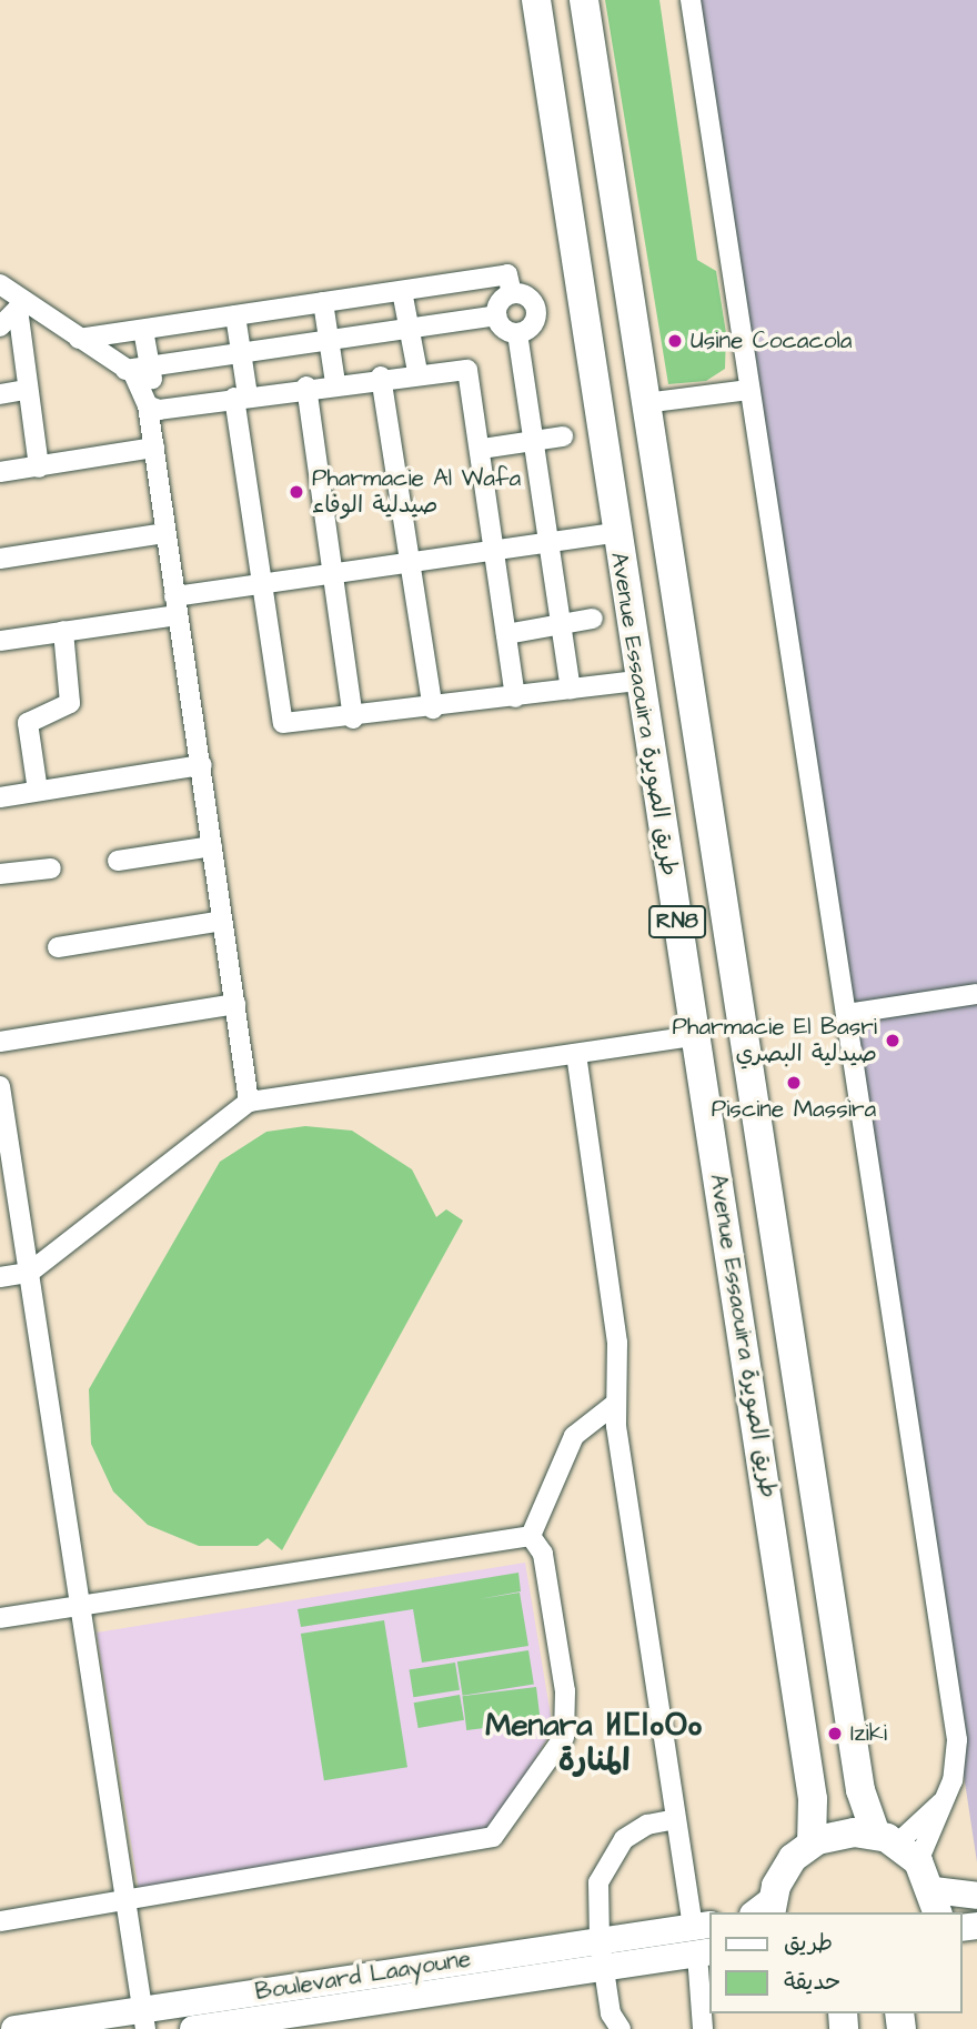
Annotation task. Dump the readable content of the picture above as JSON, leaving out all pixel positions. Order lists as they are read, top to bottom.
{
  "streets": {
    "main road": ["Avenue Essaouira طريق الصويرة", "RN8"],
    "street": ["Boulevard Laayoune"]
  },
  "crossings": [
    ["Avenue Essaouira طريق الصويرة", "RN8"]
  ],
  "districts": ["Menara ⵍⵎⵏⴰⵔⴰ المنارة"],
  "places": [
    "Usine Cocacola",
    "Pharmacie Al Wafa صيدلية الوفاء",
    "Pharmacie El Basri صيدلية البصري",
    "Piscine Massira",
    "Iziki"
  ],
  "legend": ["طريق", "حديقة"]
}
